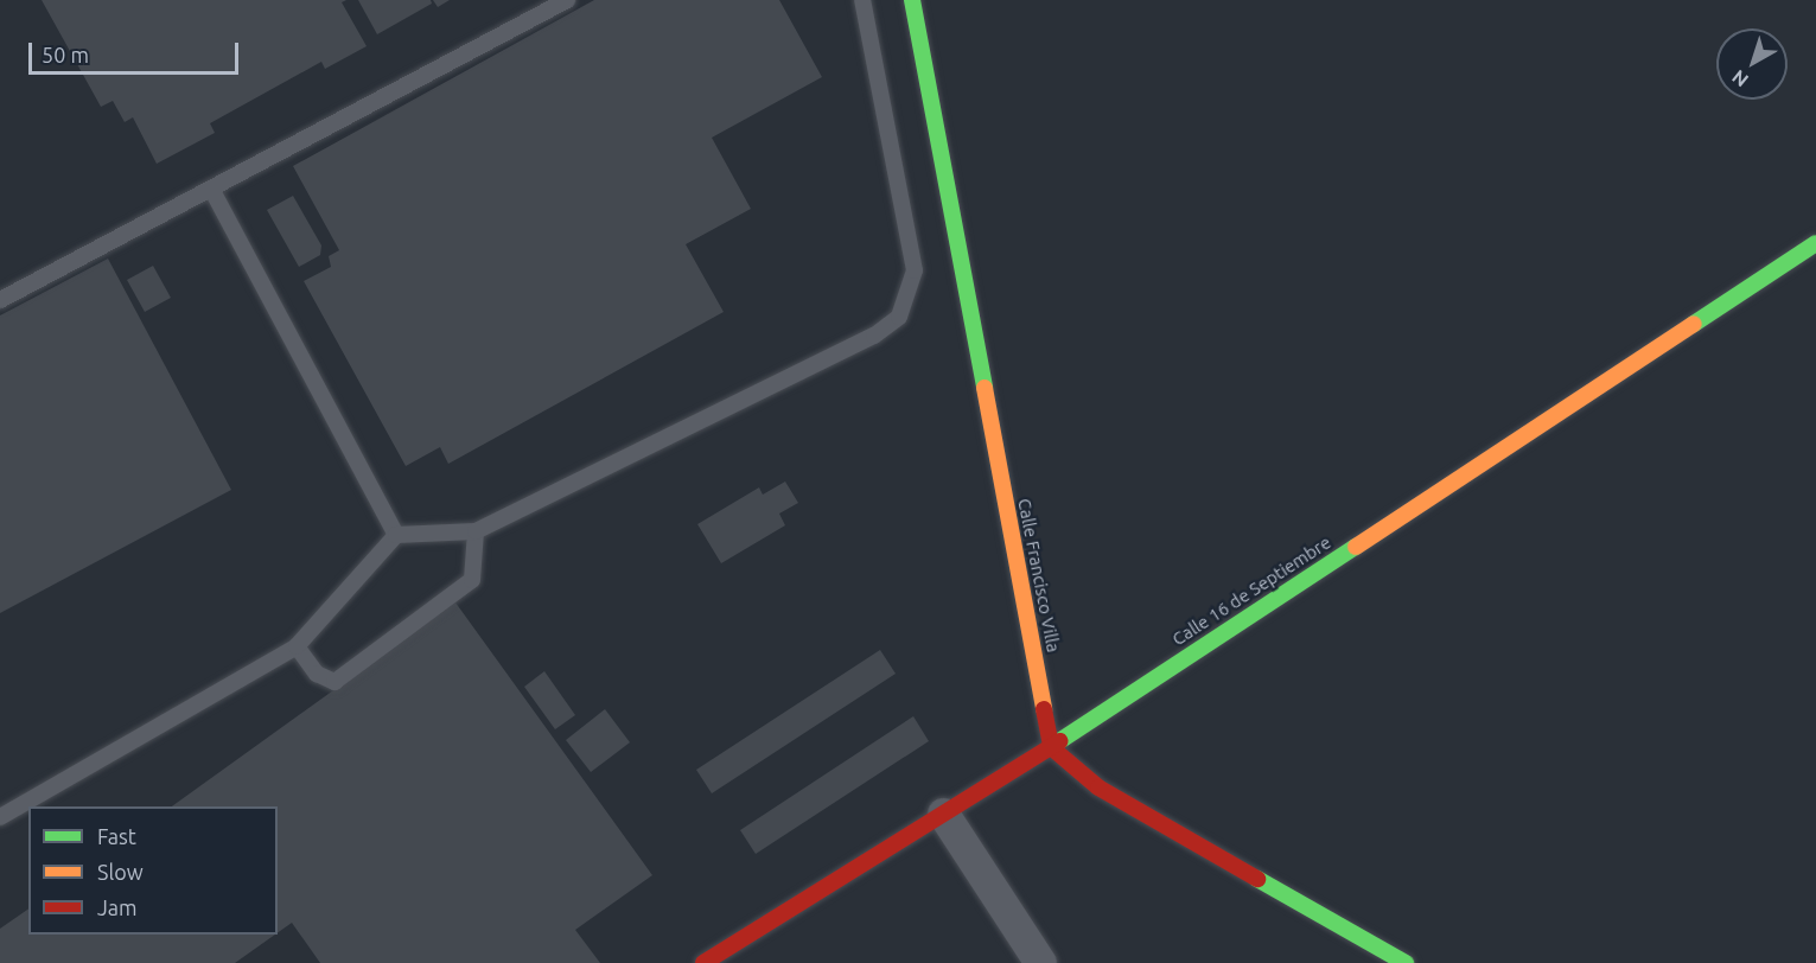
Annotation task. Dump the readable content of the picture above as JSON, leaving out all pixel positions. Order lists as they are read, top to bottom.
{
  "streets": {
    "street": ["Calle Francisco Villa", "Calle 16 de Septiembre"]
  },
  "crossings": [
    ["Calle Francisco Villa", "Calle 16 de Septiembre"]
  ],
  "legend": ["Fast", "Slow", "Jam"],
  "scale_bar": "50 m",
  "north": "bottom left"
}
